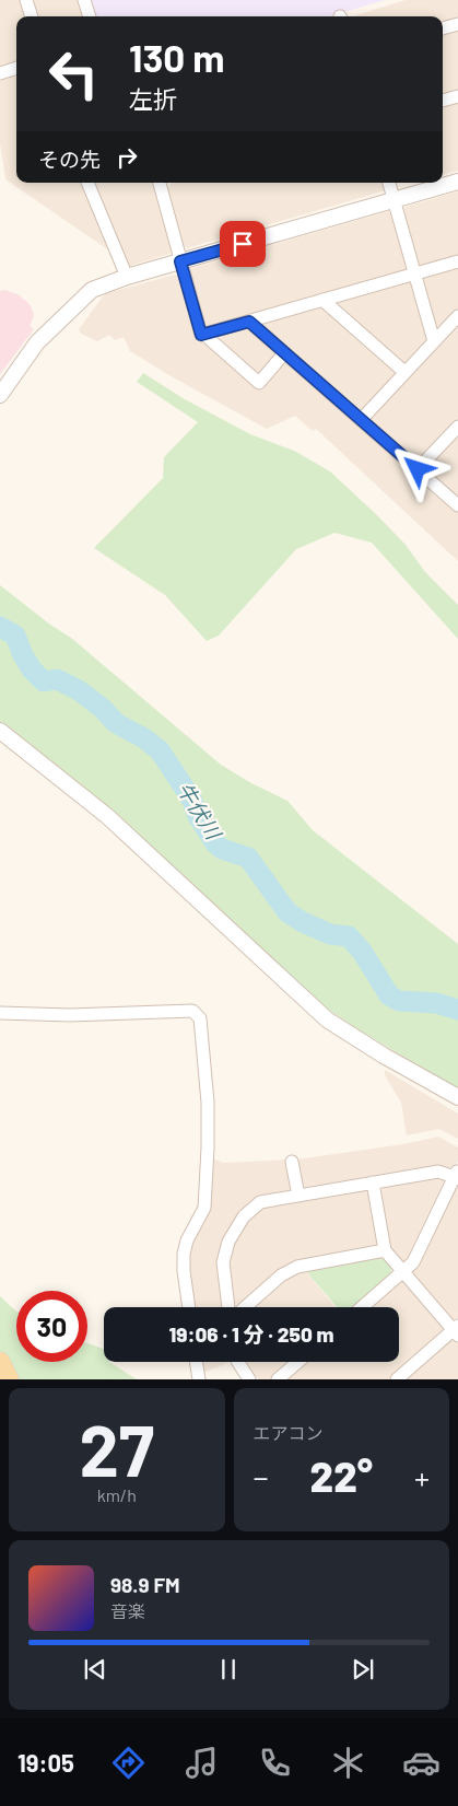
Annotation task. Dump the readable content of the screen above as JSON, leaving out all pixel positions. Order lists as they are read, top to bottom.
{
  "water": ["牛伏川"],
  "page": {
    "turn": ["130 m", "左折"],
    "then": "その先",
    "limit": "30",
    "trip": "19:06 · 1 分 · 250 m",
    "tile": [
      ["27", "km/h"],
      "エアコン"
    ],
    "heat": ["−", "22°", "+"],
    "song": ["98.9 FM", "音楽"],
    "tabs": "19:05"
  }
}
